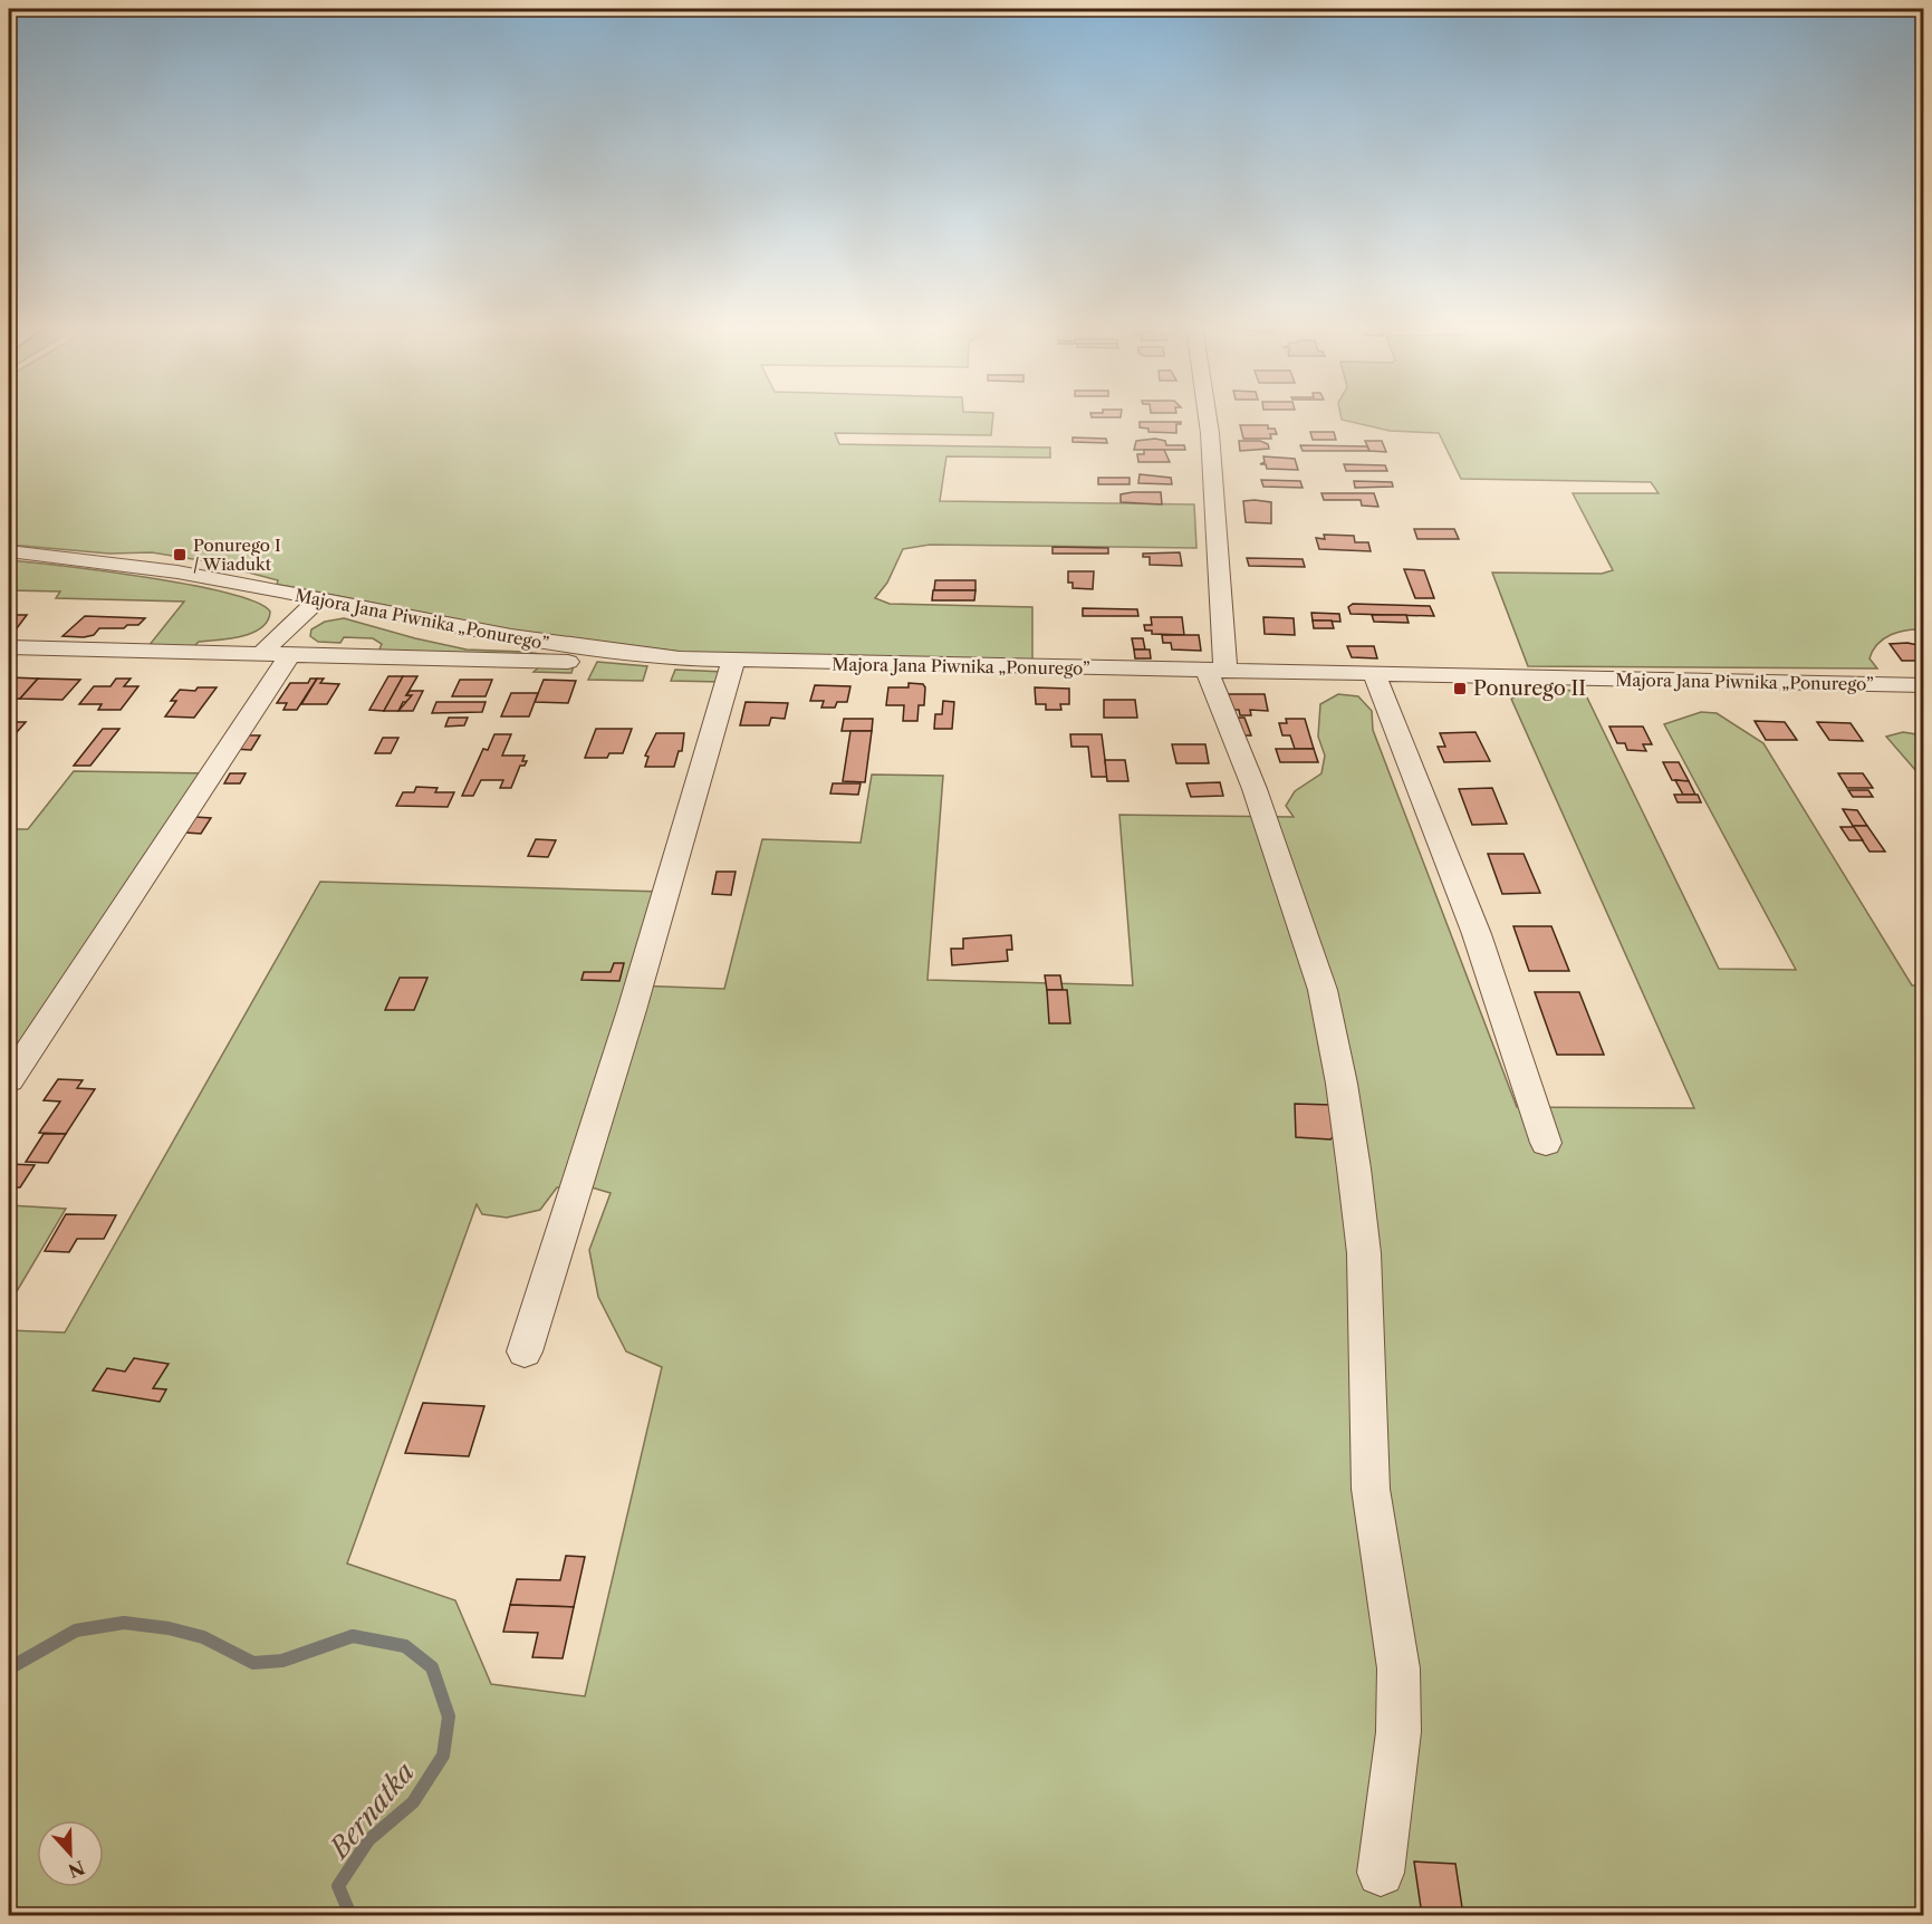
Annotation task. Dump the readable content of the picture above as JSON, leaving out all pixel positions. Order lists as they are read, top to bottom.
{
  "streets": {
    "street": ["Majora Jana Piwnika „Ponurego”"]
  },
  "water": ["Bernatka"],
  "places": {
    "transit": ["Ponurego I / Wiadukt", "Ponurego II"]
  },
  "north": "bottom"
}
